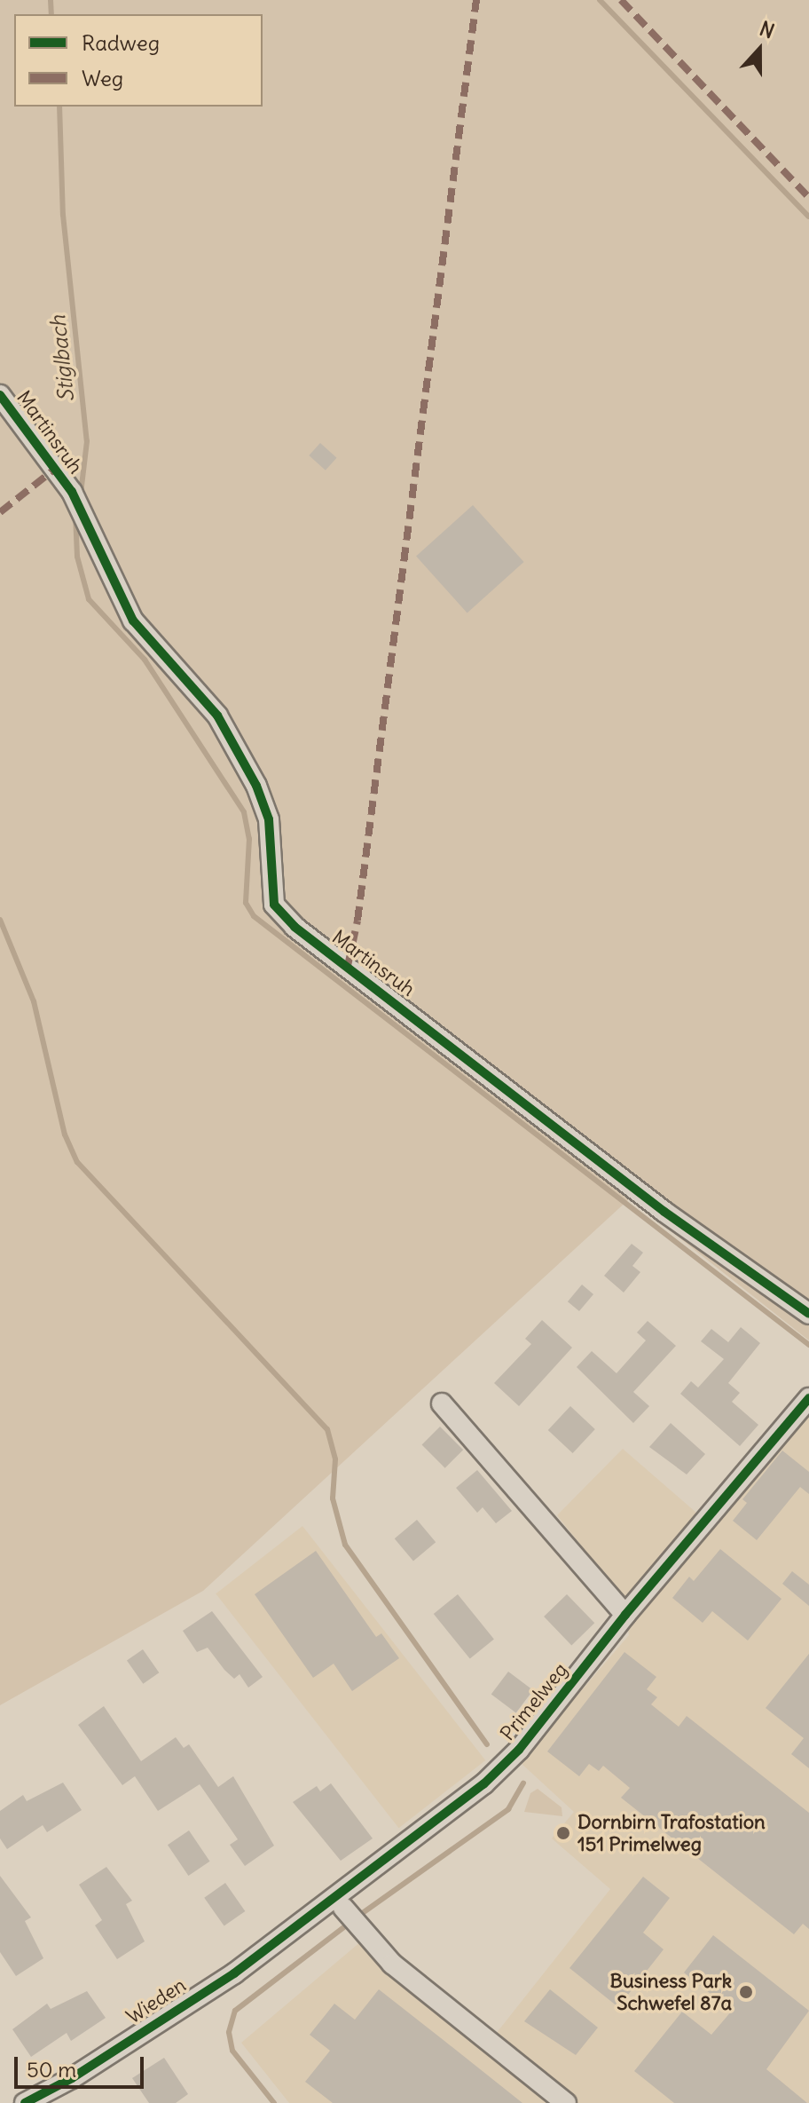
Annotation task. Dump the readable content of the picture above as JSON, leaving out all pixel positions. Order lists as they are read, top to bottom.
{
  "streets": {
    "street": ["Martinsruh", "Primelweg", "Wieden"]
  },
  "crossings": [
    ["Primelweg", "Wieden"]
  ],
  "water": ["Stiglbach"],
  "places": ["Dornbirn Trafostation 151 Primelweg", "Business Park Schwefel 87a"],
  "legend": ["Radweg", "Weg"],
  "scale_bar": "50 m",
  "north": "top"
}
